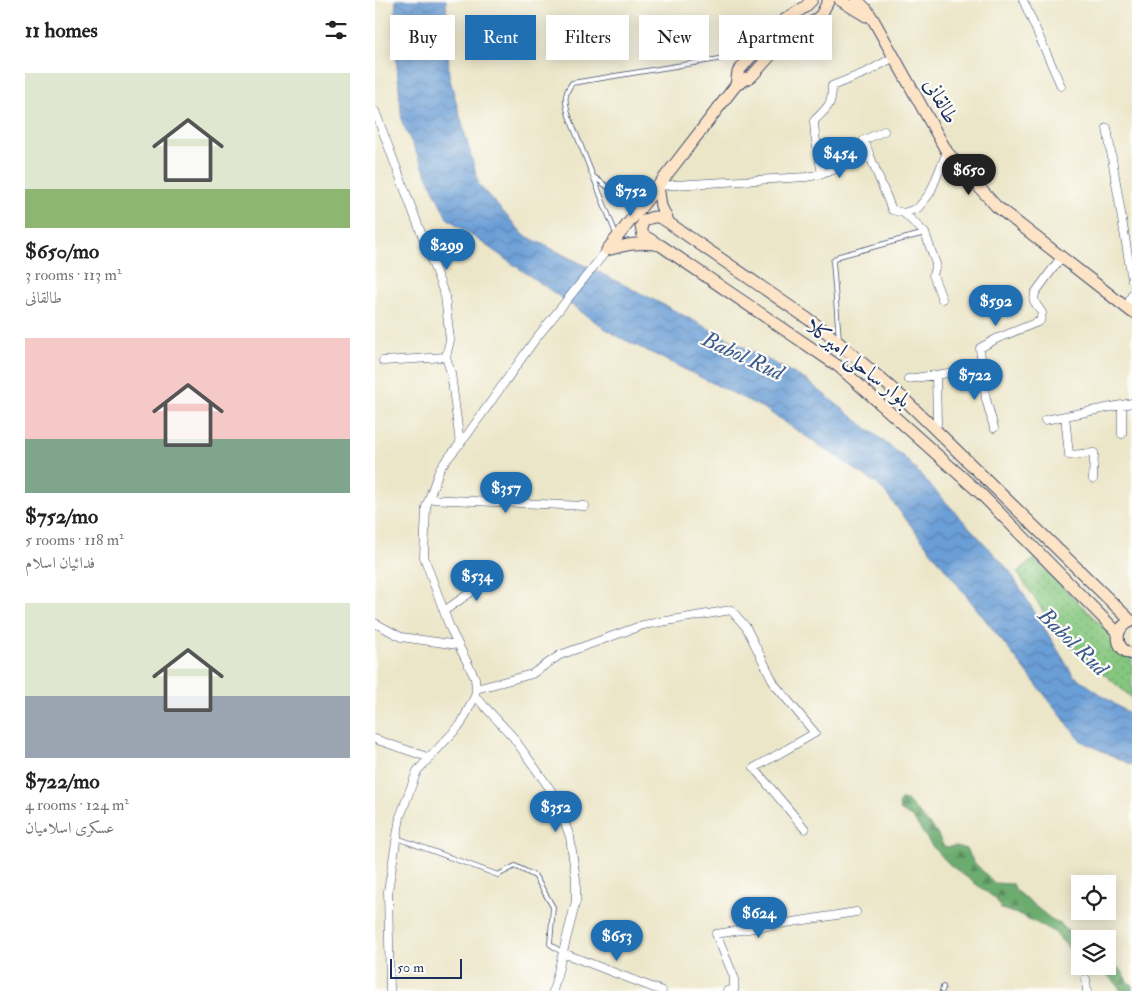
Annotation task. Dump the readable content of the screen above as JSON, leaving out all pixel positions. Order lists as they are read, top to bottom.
{
  "streets": {
    "main road": ["طالقانی", "بلوار ساحلی امیرکلا"]
  },
  "water": ["Babol Rud"],
  "scale_bar": "50 m",
  "page": {
    "heading": "11 homes",
    "chip": [
      "Buy",
      "Rent",
      "Filters",
      "New",
      "Apartment"
    ],
    "list": [
      {
        "name": "$650/mo",
        "note": "3 rooms · 113 m² · طالقانی"
      },
      {
        "name": "$752/mo",
        "note": "5 rooms · 118 m² · فدائیان اسلام"
      },
      {
        "name": "$722/mo",
        "note": "4 rooms · 124 m² · عسکری اسلامیان"
      }
    ],
    "price": [
      "$454",
      "$650",
      "$752",
      "$299",
      "$592",
      "$722",
      "$357",
      "$534",
      "$352",
      "$624",
      "$653"
    ],
    "scale": "50 m"
  }
}
